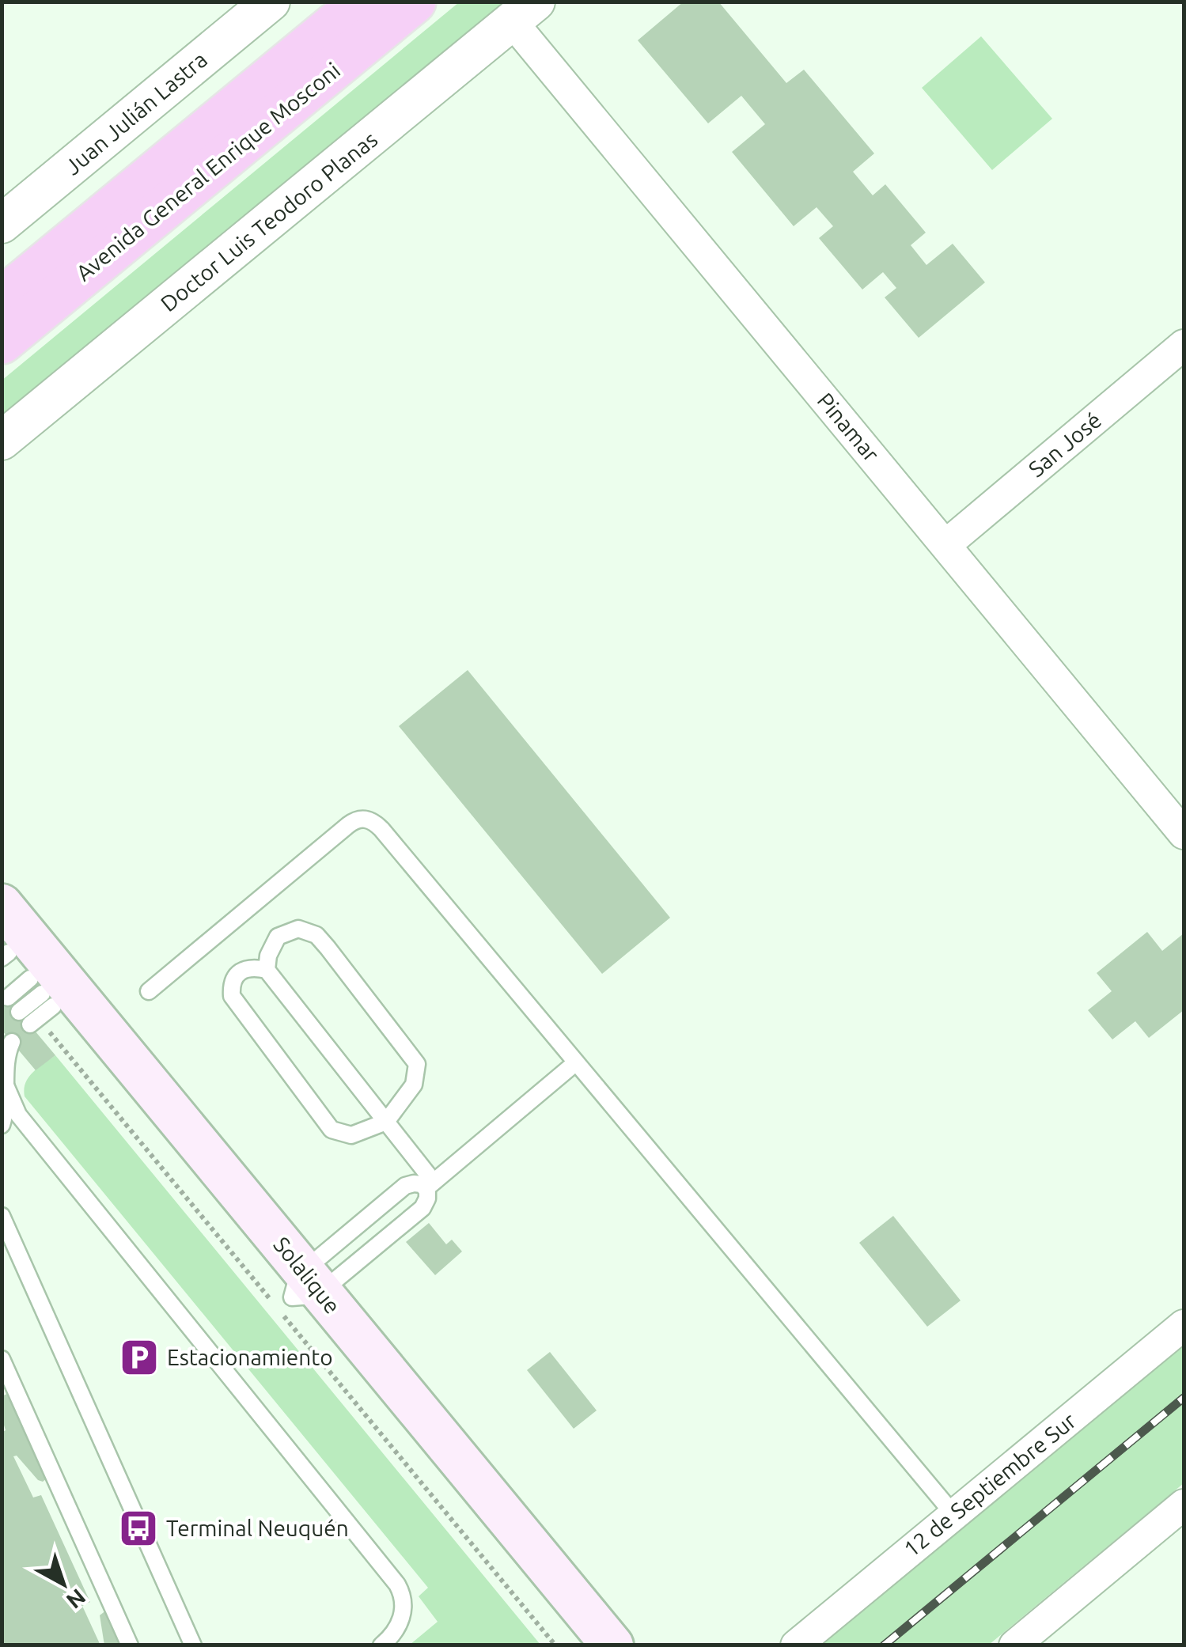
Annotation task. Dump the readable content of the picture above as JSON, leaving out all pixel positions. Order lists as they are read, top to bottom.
{
  "streets": {
    "highway": ["Avenida General Enrique Mosconi"],
    "main road": ["Solalique"],
    "street": [
      "Juan Julián Lastra",
      "Doctor Luis Teodoro Planas",
      "Pinamar",
      "San José",
      "12 de Septiembre Sur"
    ]
  },
  "crossings": [
    ["Doctor Luis Teodoro Planas", "Pinamar"],
    ["Pinamar", "San José"]
  ],
  "places": {
    "parking": ["Estacionamiento"],
    "bus stop": ["Terminal Neuquén"]
  },
  "north": "bottom right"
}
